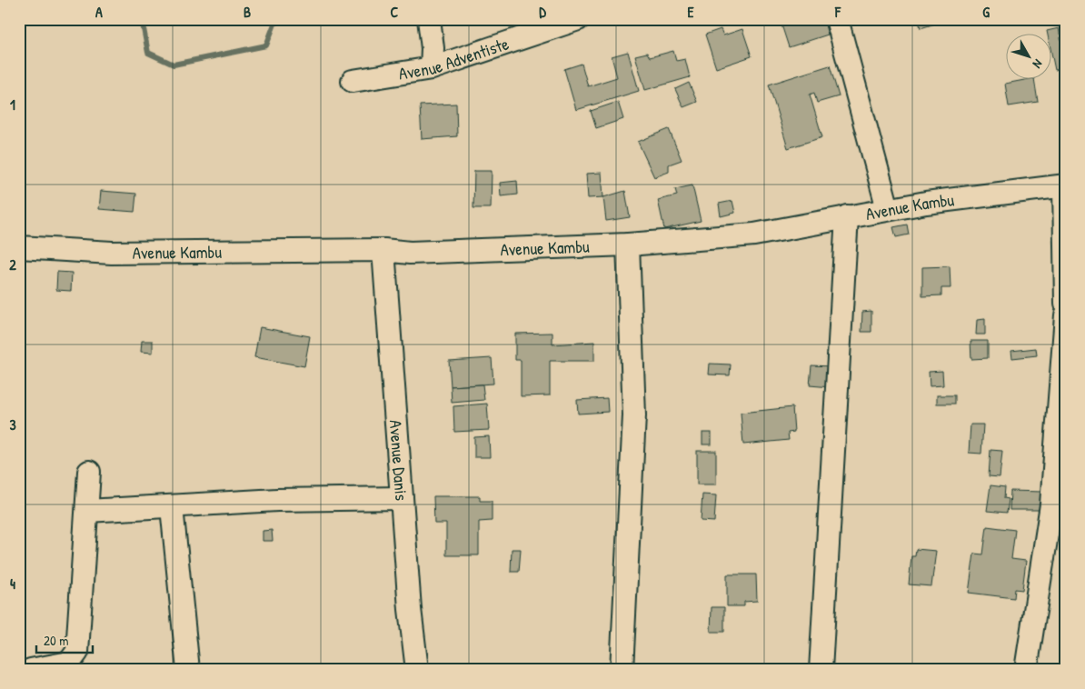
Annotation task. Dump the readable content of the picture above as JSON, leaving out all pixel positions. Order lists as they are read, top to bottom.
{
  "streets": {
    "street": ["Avenue Adventiste", "Avenue Kambu", "Avenue Danis"]
  },
  "crossings": [
    ["Avenue Kambu", "Avenue Danis"]
  ],
  "scale_bar": "20 m",
  "north": "bottom right",
  "grid": {
    "columns": [
      "A",
      "B",
      "C",
      "D",
      "E",
      "F",
      "G"
    ],
    "rows": [
      "1",
      "2",
      "3",
      "4"
    ]
  }
}
